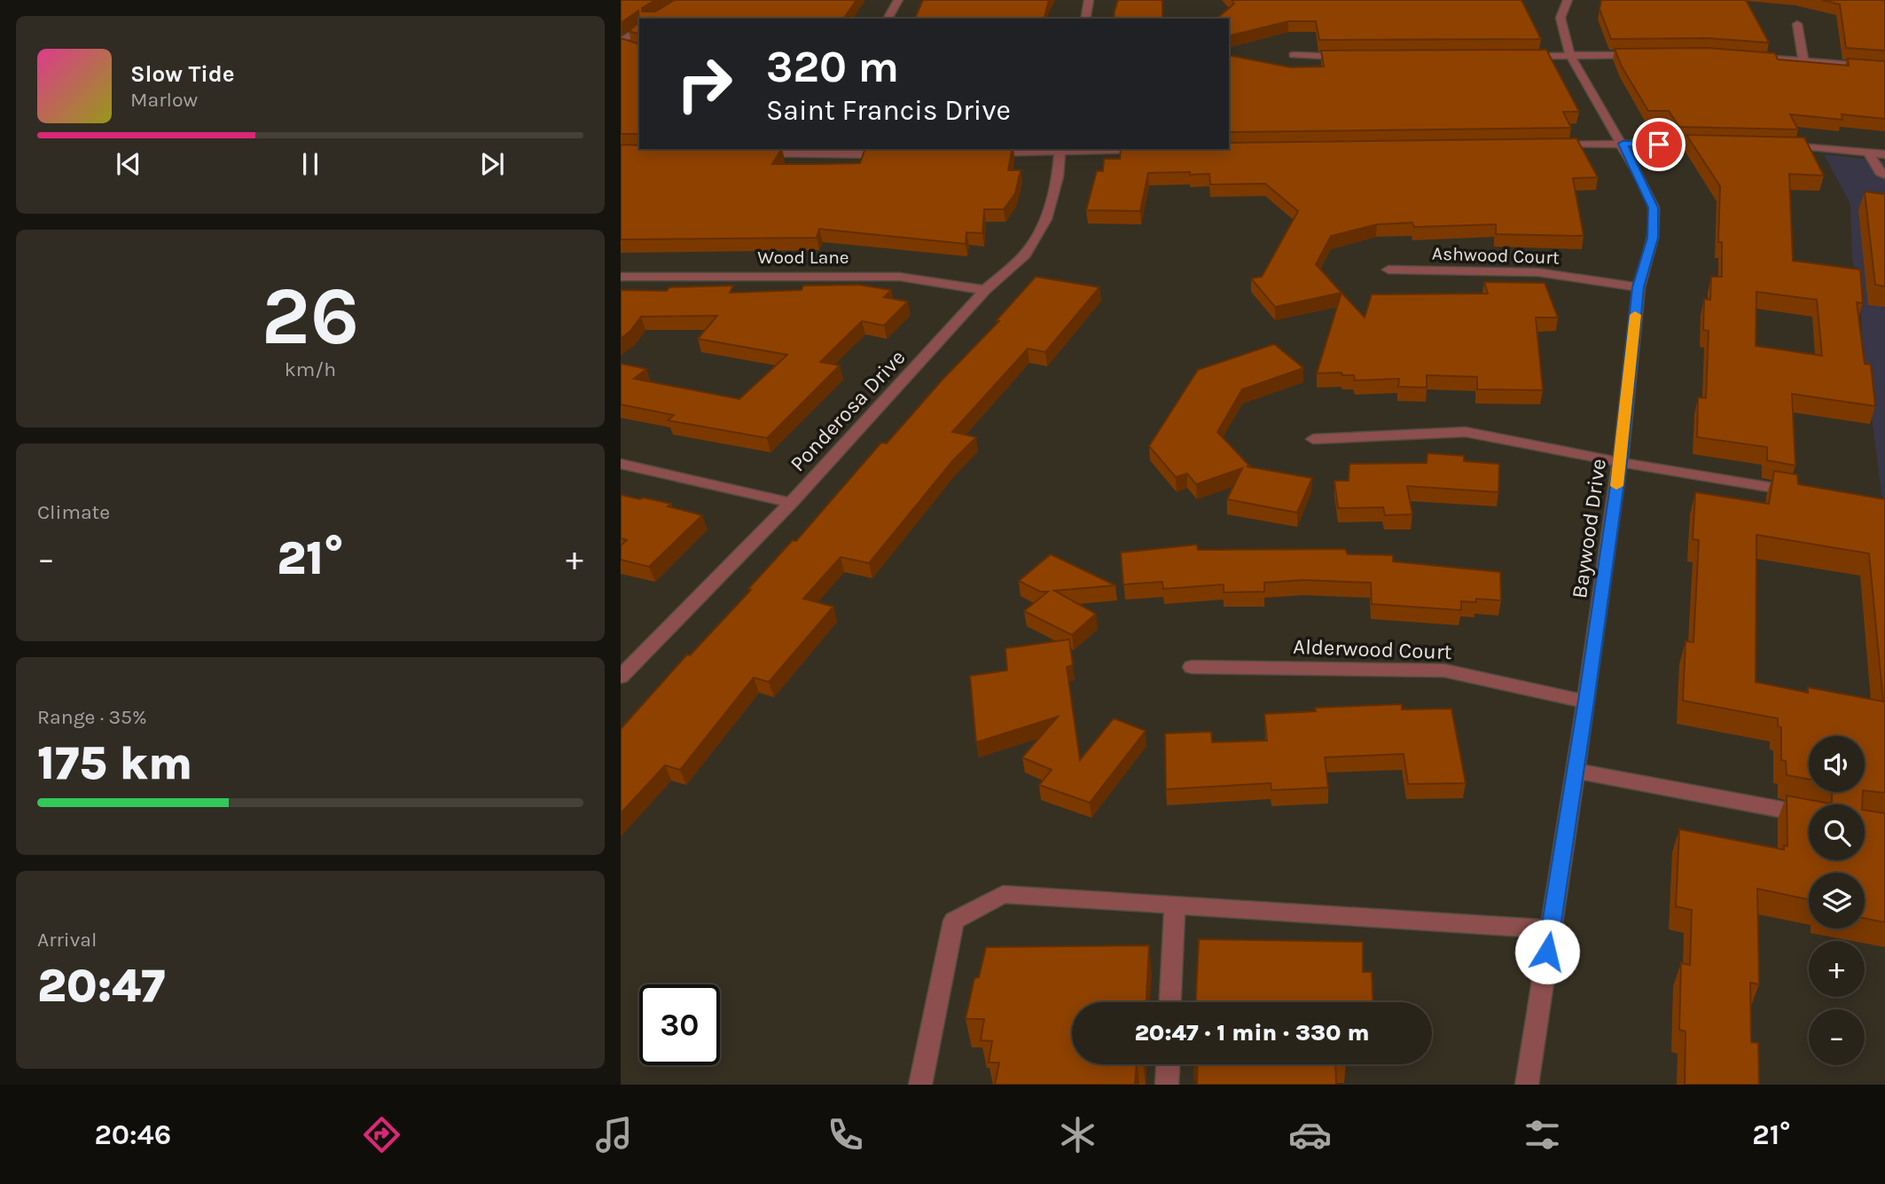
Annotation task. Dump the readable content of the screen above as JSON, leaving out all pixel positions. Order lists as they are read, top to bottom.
{
  "streets": {
    "street": [
      "Ashwood Court",
      "Wood Lane",
      "Ponderosa Drive",
      "Baywood Drive",
      "Alderwood Court"
    ]
  },
  "crossings": [
    ["Ashwood Court", "Baywood Drive"],
    ["Wood Lane", "Ponderosa Drive"],
    ["Baywood Drive", "Alderwood Court"]
  ],
  "page": {
    "turn": ["320 m", "Saint Francis Drive"],
    "song": ["Slow Tide", "Marlow"],
    "tile": [
      ["26", "km/h"],
      "Climate",
      ["Range · 35%", "175 km"],
      ["Arrival", "20:47"]
    ],
    "heat": ["−", "21°", "+"],
    "map_buttons": ["+", "−"],
    "limit": "30",
    "trip": "20:47 · 1 min · 330 m",
    "tabs": ["20:46", "21°"]
  }
}
